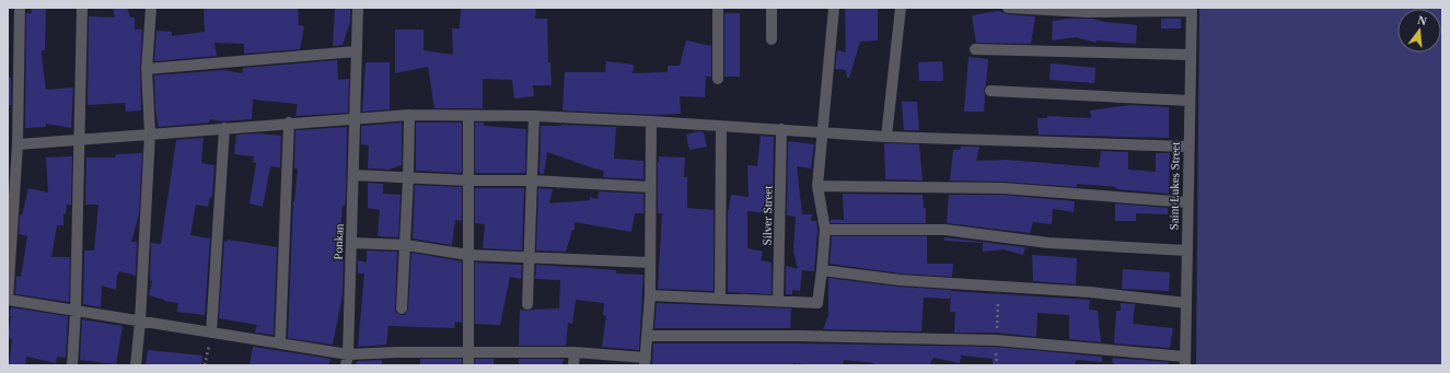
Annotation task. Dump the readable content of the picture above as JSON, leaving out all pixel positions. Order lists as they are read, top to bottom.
{
  "streets": {
    "street": ["Saint Lukes Street", "Silver Street", "Ponkan"]
  },
  "north": "top"
}
